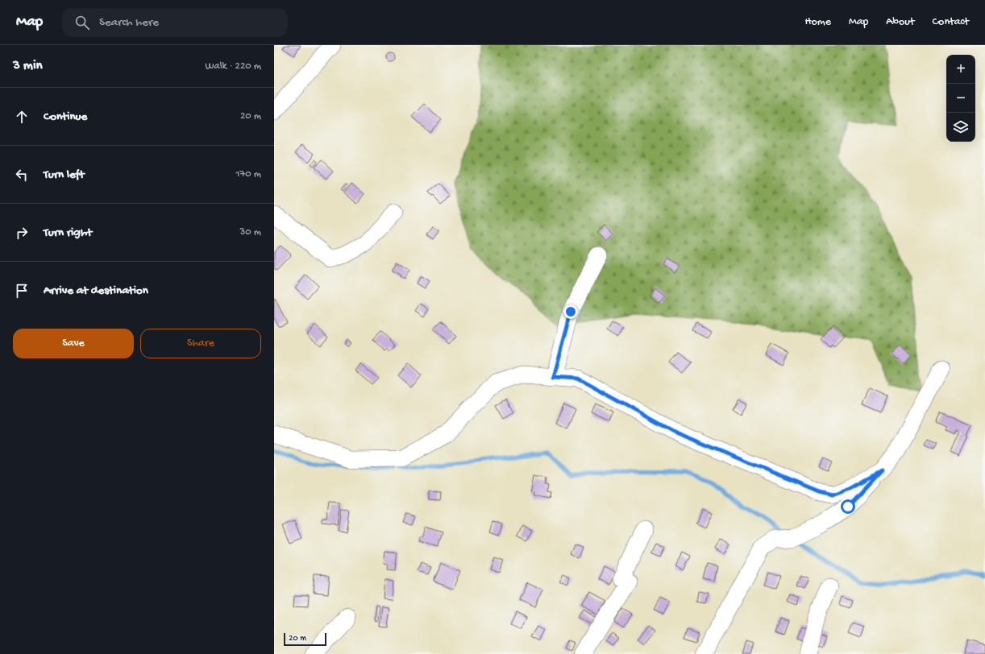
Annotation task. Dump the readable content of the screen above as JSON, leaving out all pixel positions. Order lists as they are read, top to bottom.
{
  "scale_bar": "20 m",
  "page": {
    "header": "Map",
    "search": "Search here",
    "nav": [
      "Home",
      "Map",
      "About",
      "Contact"
    ],
    "heading": ["3 min", "Walk · 220 m"],
    "map_buttons": ["+", "−"],
    "list": [
      ["Continue", "20 m"],
      ["Turn left", "170 m"],
      ["Turn right", "30 m"],
      "Arrive at destination"
    ],
    "buttons": ["Save", "Share"],
    "scale": "20 m"
  }
}
